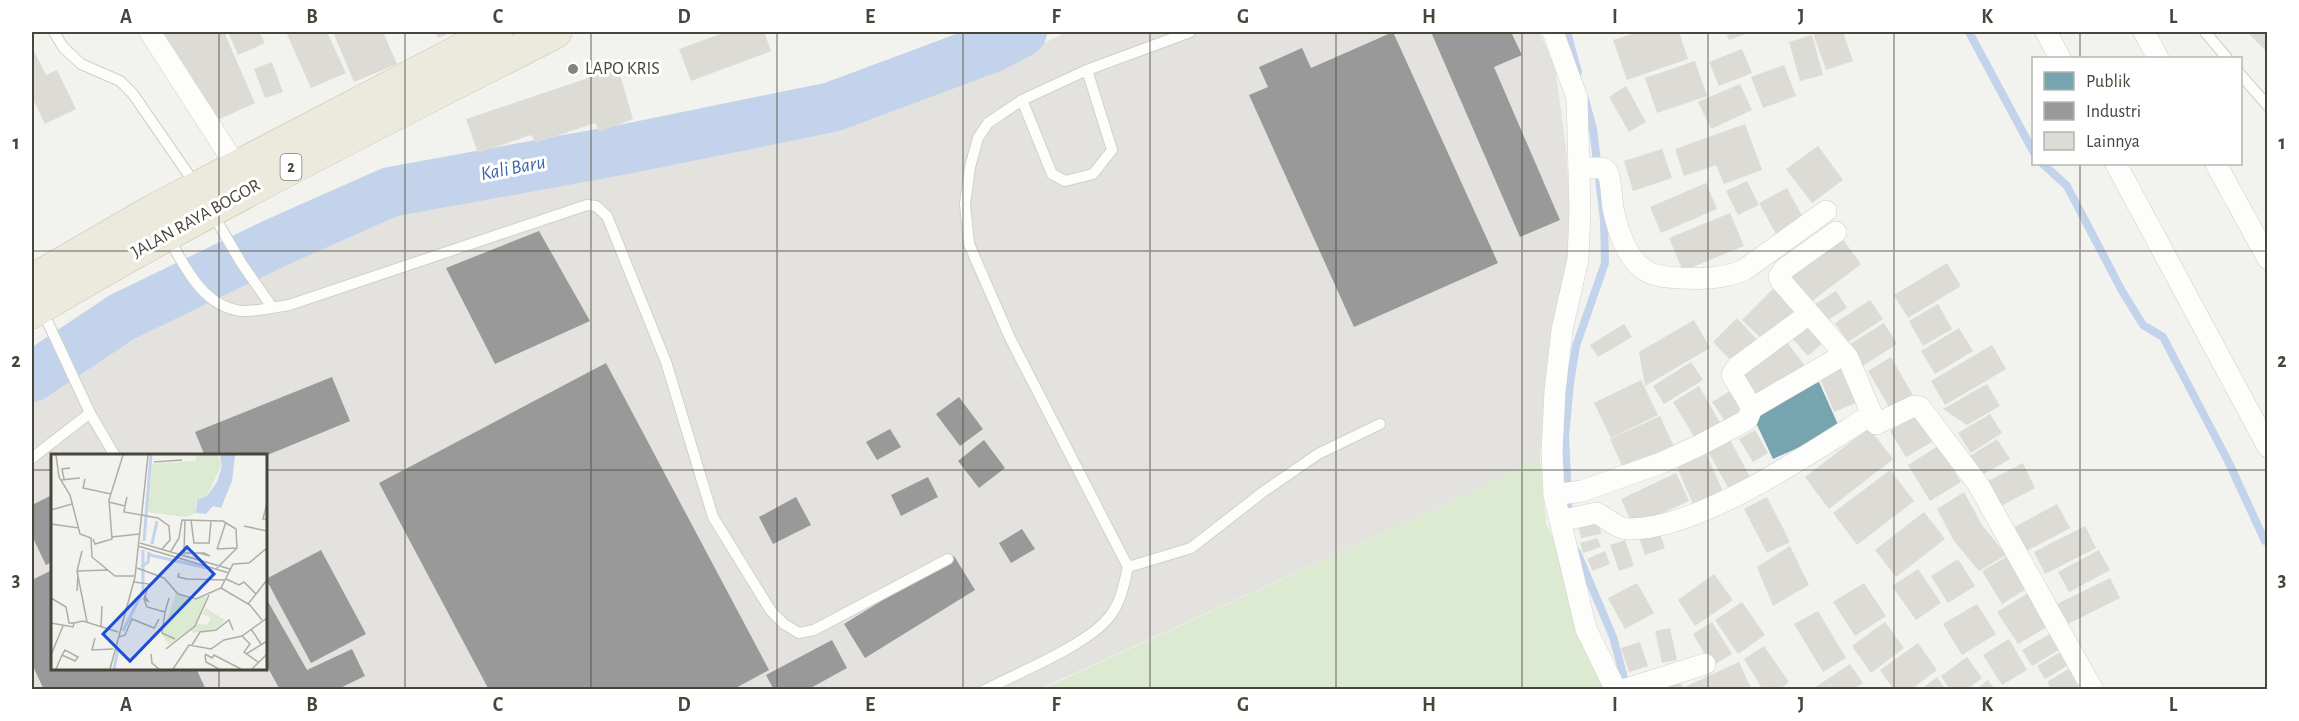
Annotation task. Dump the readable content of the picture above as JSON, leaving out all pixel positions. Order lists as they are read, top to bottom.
{
  "streets": {
    "highway": ["2", "JALAN RAYA BOGOR"]
  },
  "water": ["Kali Baru"],
  "places": ["LAPO KRIS"],
  "legend": ["Publik", "Industri", "Lainnya"],
  "grid": {
    "columns": [
      "A",
      "B",
      "C",
      "D",
      "E",
      "F",
      "G",
      "H",
      "I",
      "J",
      "K",
      "L"
    ],
    "rows": ["1", "2", "3"]
  }
}
